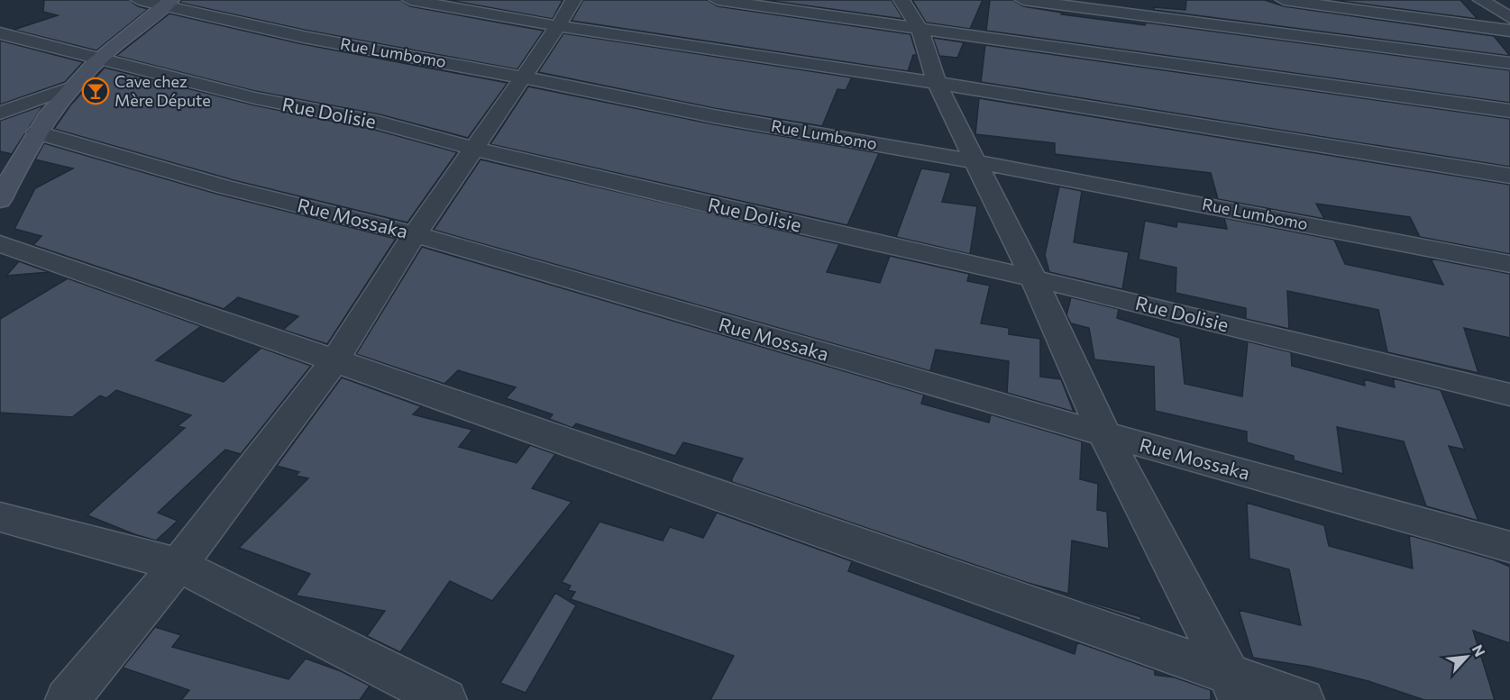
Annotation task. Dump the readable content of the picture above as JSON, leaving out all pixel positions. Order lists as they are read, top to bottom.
{
  "streets": {
    "street": ["Rue Lumbomo", "Rue Dolisie", "Rue Mossaka"]
  },
  "places": {
    "bar": ["Cave chez Mère Députe"]
  },
  "north": "top right"
}
